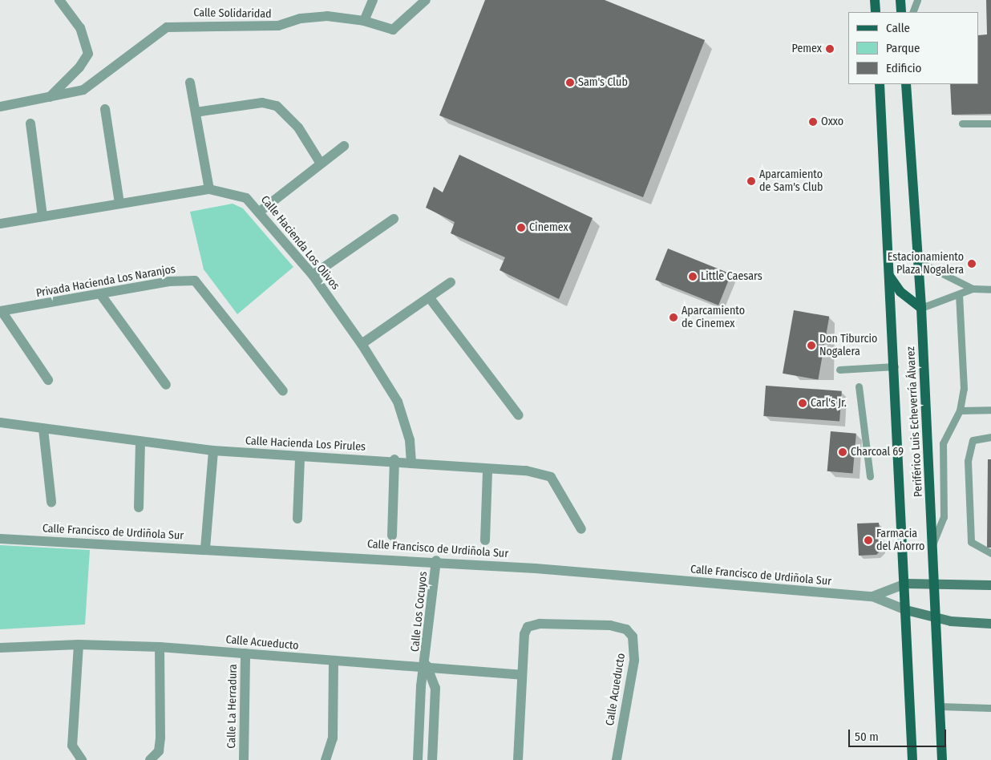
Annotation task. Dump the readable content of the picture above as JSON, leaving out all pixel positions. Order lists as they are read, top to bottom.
{
  "streets": {
    "main road": ["Periférico Luis Echeverría Álvarez"],
    "street": [
      "Calle Solidaridad",
      "Calle Hacienda Los Olivos",
      "Privada Hacienda Los Naranjos",
      "Calle Hacienda Los Pirules",
      "Calle Francisco de Urdiñola Sur",
      "Calle Los Cocuyos",
      "Calle Acueducto",
      "Calle La Herradura"
    ]
  },
  "crossings": [
    ["Calle Hacienda Los Olivos", "Calle Hacienda Los Pirules"],
    ["Periférico Luis Echeverría Álvarez", "Calle Francisco de Urdiñola Sur"],
    ["Calle Francisco de Urdiñola Sur", "Calle Los Cocuyos"],
    ["Calle Los Cocuyos", "Calle Acueducto"],
    ["Calle Acueducto", "Calle La Herradura"]
  ],
  "places": [
    "Pemex",
    "Sam's Club",
    "Oxxo",
    "Aparcamiento de Sam's Club",
    "Cinemex",
    "Estacionamiento Plaza Nogalera",
    "Little Caesars",
    "Aparcamiento de Cinemex",
    "Don Tiburcio Nogalera",
    "Carl's Jr.",
    "Charcoal 69",
    "Farmacia del Ahorro"
  ],
  "legend": ["Calle", "Parque", "Edificio"],
  "scale_bar": "50 m"
}
